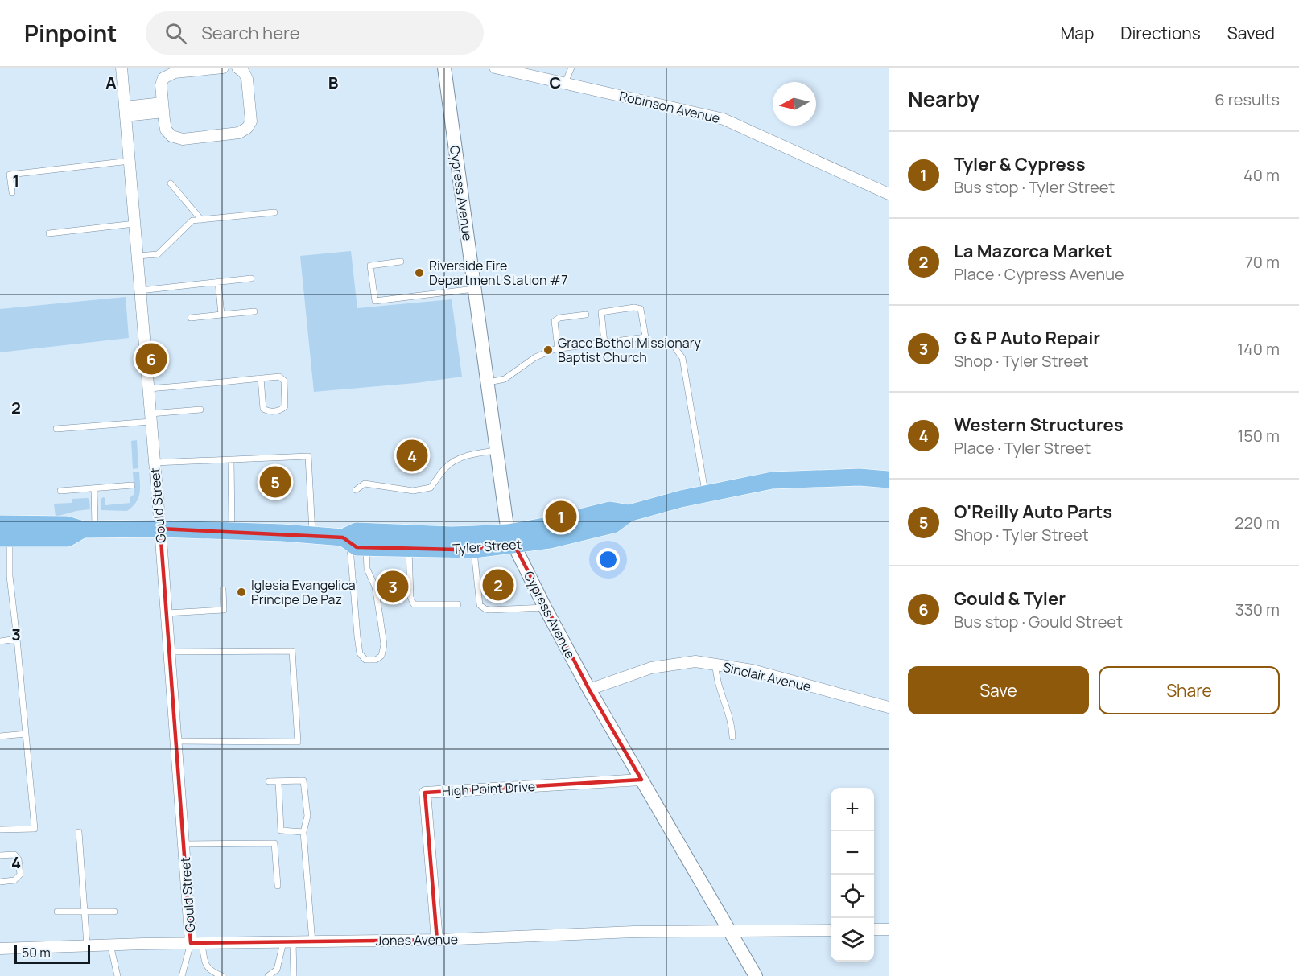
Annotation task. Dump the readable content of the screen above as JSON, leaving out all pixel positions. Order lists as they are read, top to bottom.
{
  "streets": {
    "main road": ["Tyler Street"],
    "street": [
      "Robinson Avenue",
      "Cypress Avenue",
      "Gould Street",
      "Sinclair Avenue",
      "High Point Drive",
      "Jones Avenue"
    ]
  },
  "crossings": [
    ["Cypress Avenue", "Tyler Street"],
    ["Cypress Avenue", "Sinclair Avenue"],
    ["Cypress Avenue", "High Point Drive"],
    ["Cypress Avenue", "Jones Avenue"],
    ["Gould Street", "Tyler Street"],
    ["Gould Street", "Jones Avenue"],
    ["High Point Drive", "Jones Avenue"]
  ],
  "places": ["Riverside Fire Department Station #7", "Grace Bethel Missionary Baptist Church", "Iglesia Evangelica Principe De Paz"],
  "scale_bar": "50 m",
  "north": "left",
  "page": {
    "header": "Pinpoint",
    "search": "Search here",
    "nav": ["Map", "Directions", "Saved"],
    "heading": ["Nearby", "6 results"],
    "list": [
      {
        "mark": "1",
        "name": "Tyler & Cypress",
        "note": "Bus stop · Tyler Street",
        "value": "40 m"
      },
      {
        "mark": "2",
        "name": "La Mazorca Market",
        "note": "Place · Cypress Avenue",
        "value": "70 m"
      },
      {
        "mark": "3",
        "name": "G & P Auto Repair",
        "note": "Shop · Tyler Street",
        "value": "140 m"
      },
      {
        "mark": "4",
        "name": "Western Structures",
        "note": "Place · Tyler Street",
        "value": "150 m"
      },
      {
        "mark": "5",
        "name": "O'Reilly Auto Parts",
        "note": "Shop · Tyler Street",
        "value": "220 m"
      },
      {
        "mark": "6",
        "name": "Gould & Tyler",
        "note": "Bus stop · Gould Street",
        "value": "330 m"
      }
    ],
    "pins": [
      "6",
      "4",
      "5",
      "1",
      "2",
      "3"
    ],
    "buttons": ["Save", "Share"],
    "map_buttons": ["+", "−"],
    "scale": "50 m"
  },
  "grid": {
    "columns": ["A", "B", "C"],
    "rows": [
      "1",
      "2",
      "3",
      "4"
    ]
  }
}
